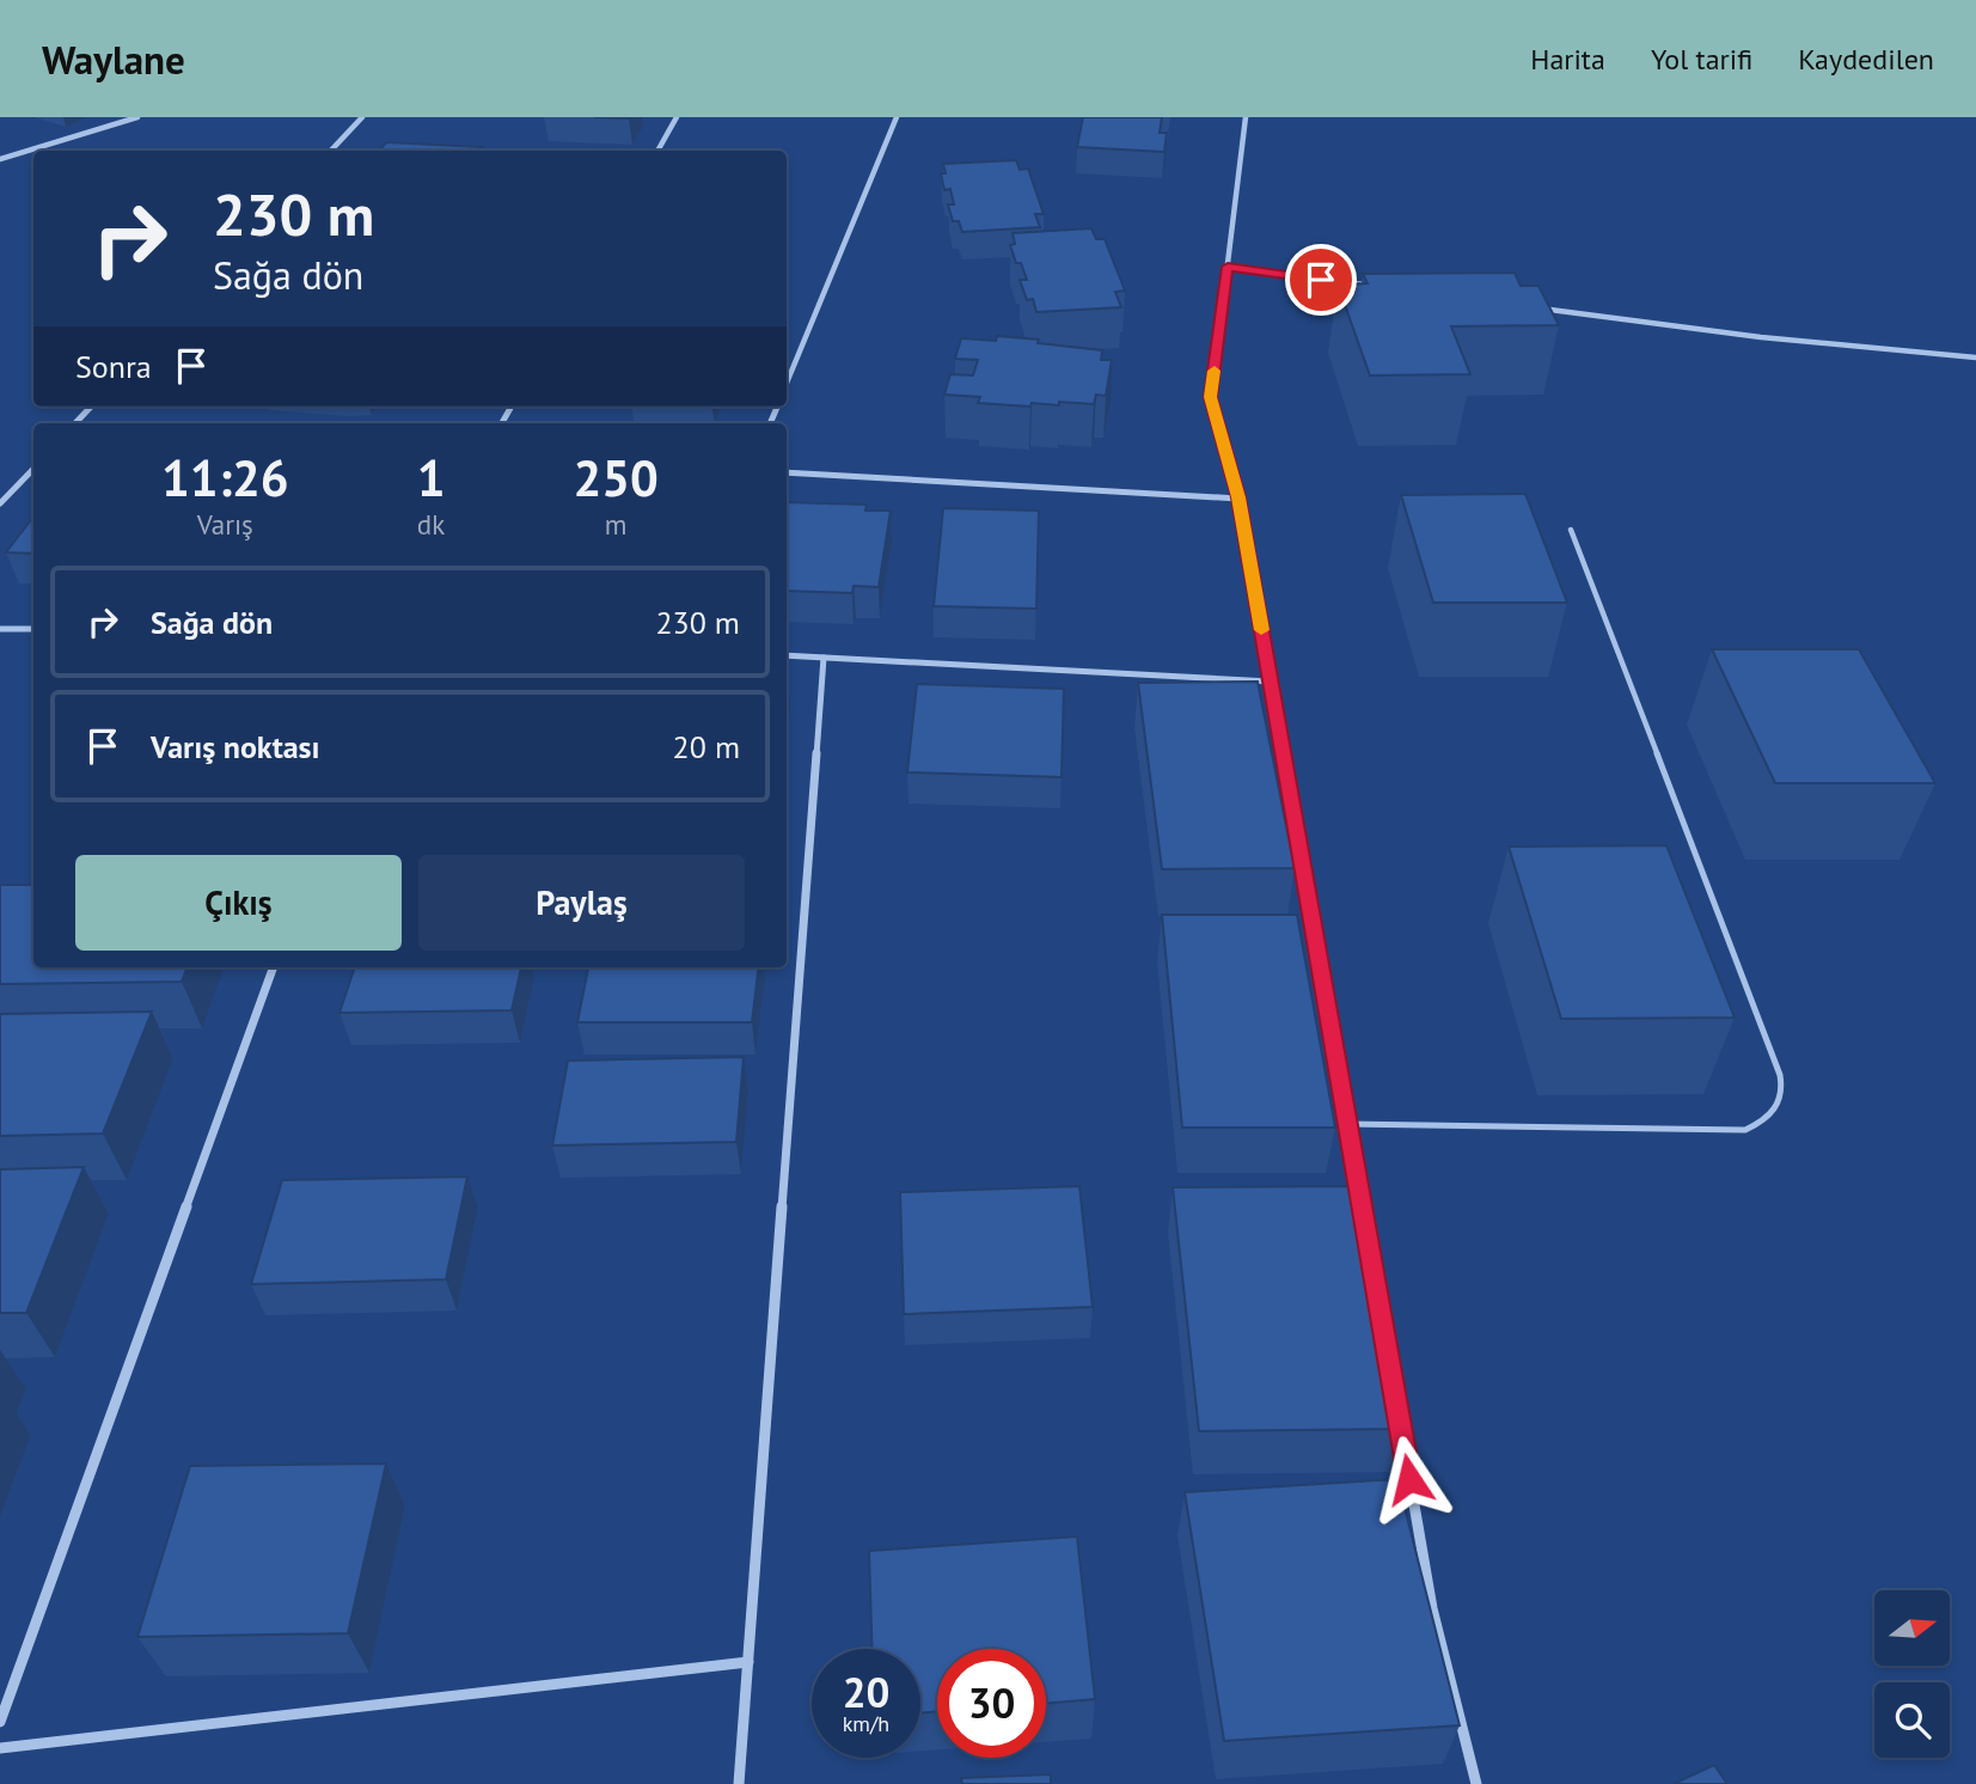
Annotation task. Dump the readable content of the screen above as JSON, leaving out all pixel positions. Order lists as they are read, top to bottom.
{
  "north": "right",
  "page": {
    "header": "Waylane",
    "nav": ["Harita", "Yol tarifi", "Kaydedilen"],
    "turn": ["230 m", "Sağa dön"],
    "then": "Sonra",
    "eta": [
      "11:26",
      "Varış",
      "1",
      "dk",
      "250",
      "m"
    ],
    "list": [
      {
        "name": "Sağa dön",
        "value": "230 m"
      },
      {
        "name": "Varış noktası",
        "value": "20 m"
      }
    ],
    "buttons": ["Çıkış", "Paylaş"],
    "speed": "20 km/h",
    "limit": "30"
  }
}
